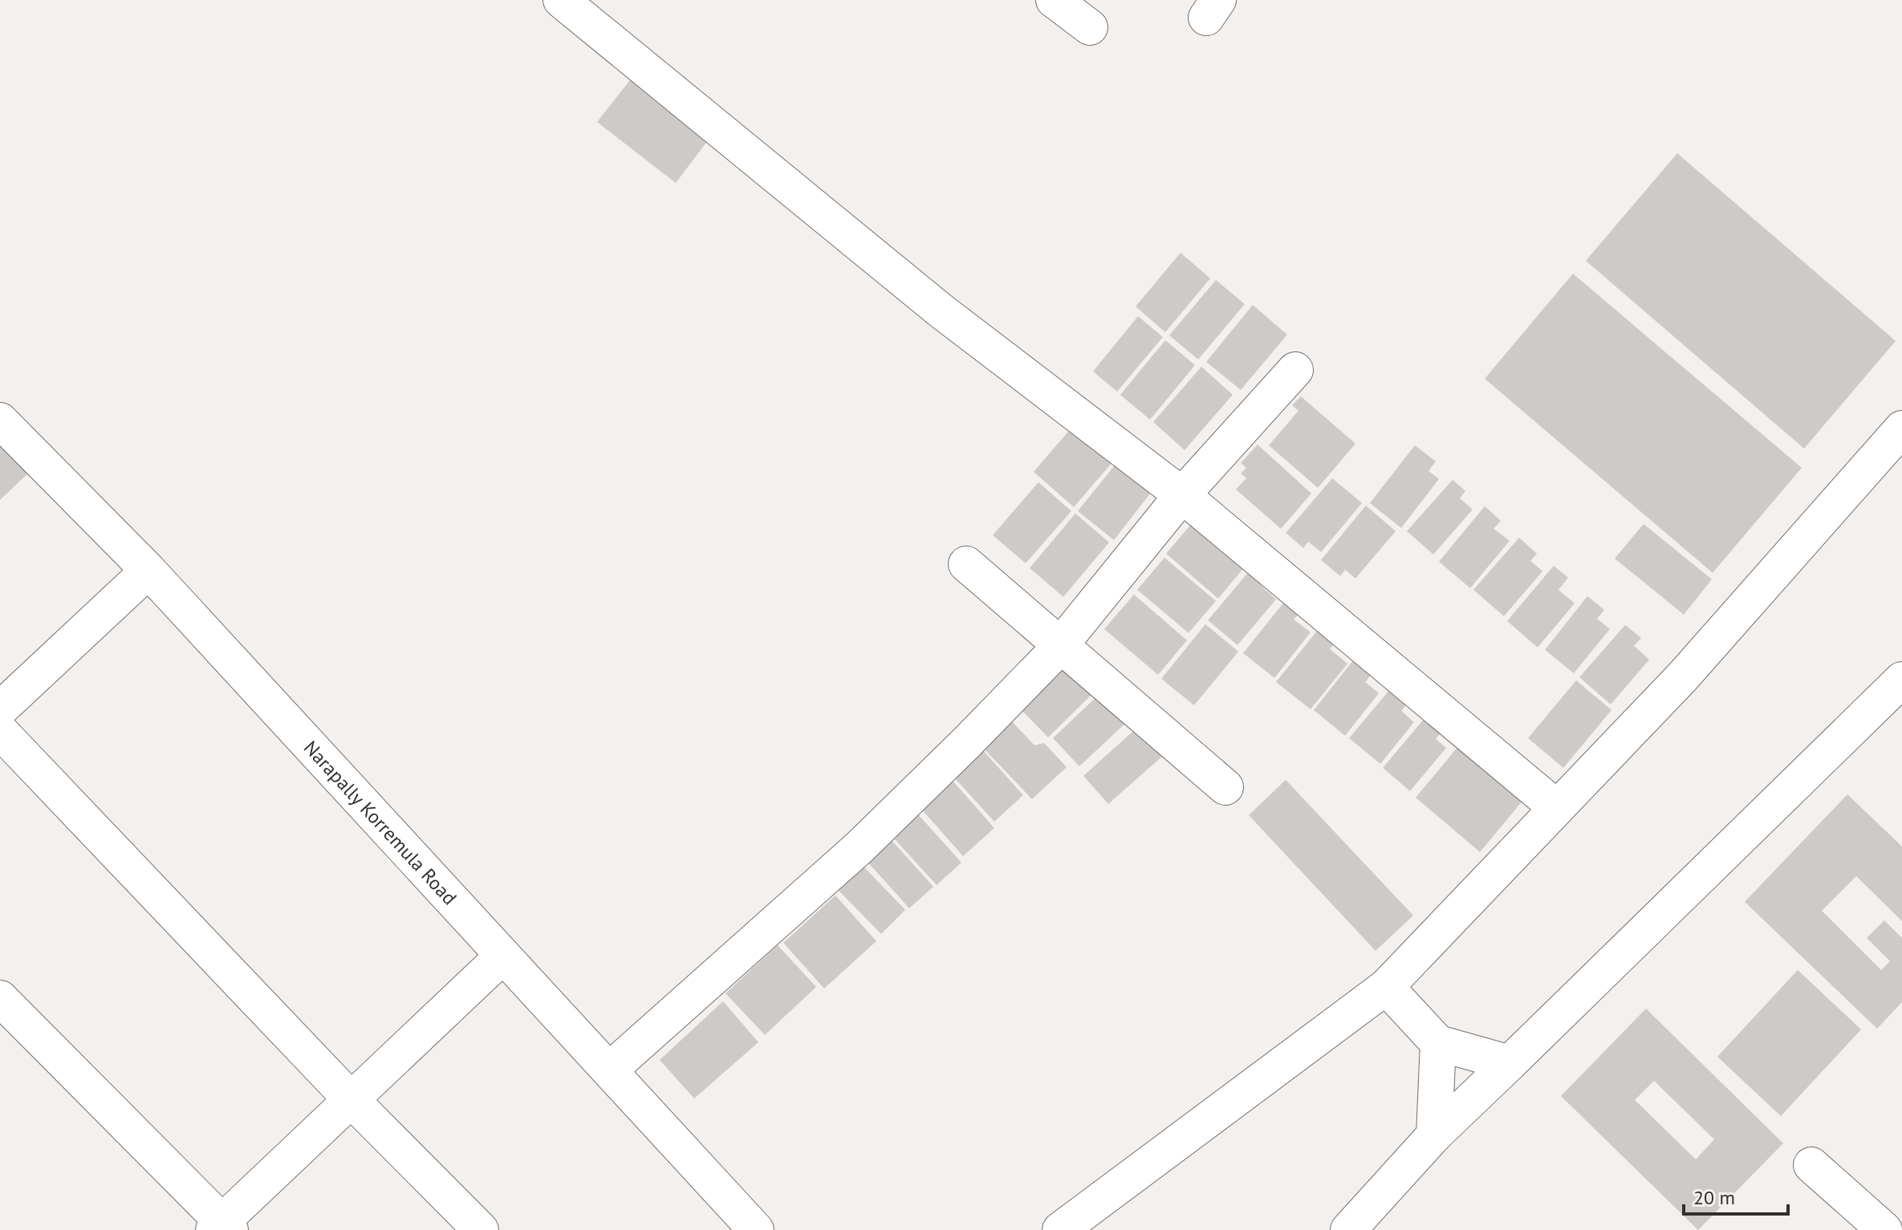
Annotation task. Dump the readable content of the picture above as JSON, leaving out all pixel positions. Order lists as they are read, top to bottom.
{
  "streets": {
    "street": ["Narapally Korremula Road"]
  },
  "scale_bar": "20 m"
}
